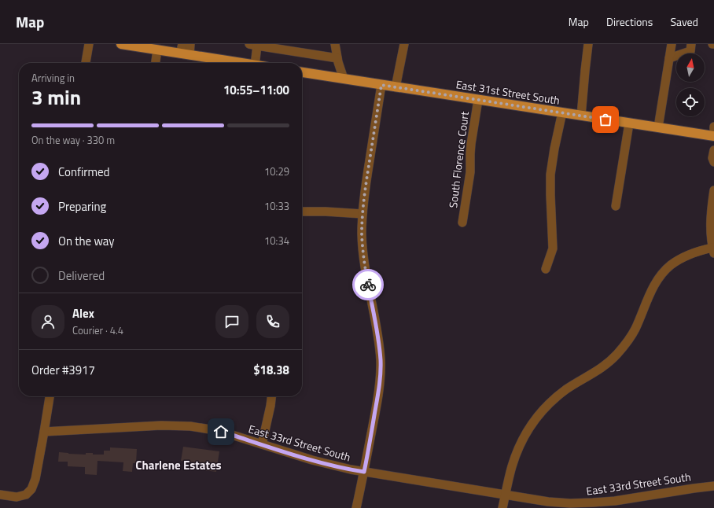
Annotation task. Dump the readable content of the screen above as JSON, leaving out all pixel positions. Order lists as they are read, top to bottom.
{
  "streets": {
    "main road": ["East 31st Street South"],
    "street": ["South Florence Court", "East 33rd Street South"]
  },
  "crossings": [
    ["East 31st Street South", "South Florence Court"]
  ],
  "districts": ["Charlene Estates"],
  "north": "top",
  "page": {
    "header": "Map",
    "nav": ["Map", "Directions", "Saved"],
    "heading": ["3 min", "Arriving in", "10:55–11:00"],
    "panel": [
      "Alex",
      "Courier · 4.4",
      "Order #3917",
      "$18.38"
    ],
    "bar": "On the way · 330 m",
    "list": [
      ["Confirmed", "10:29"],
      ["Preparing", "10:33"],
      ["On the way", "10:34"],
      "Delivered"
    ]
  }
}
